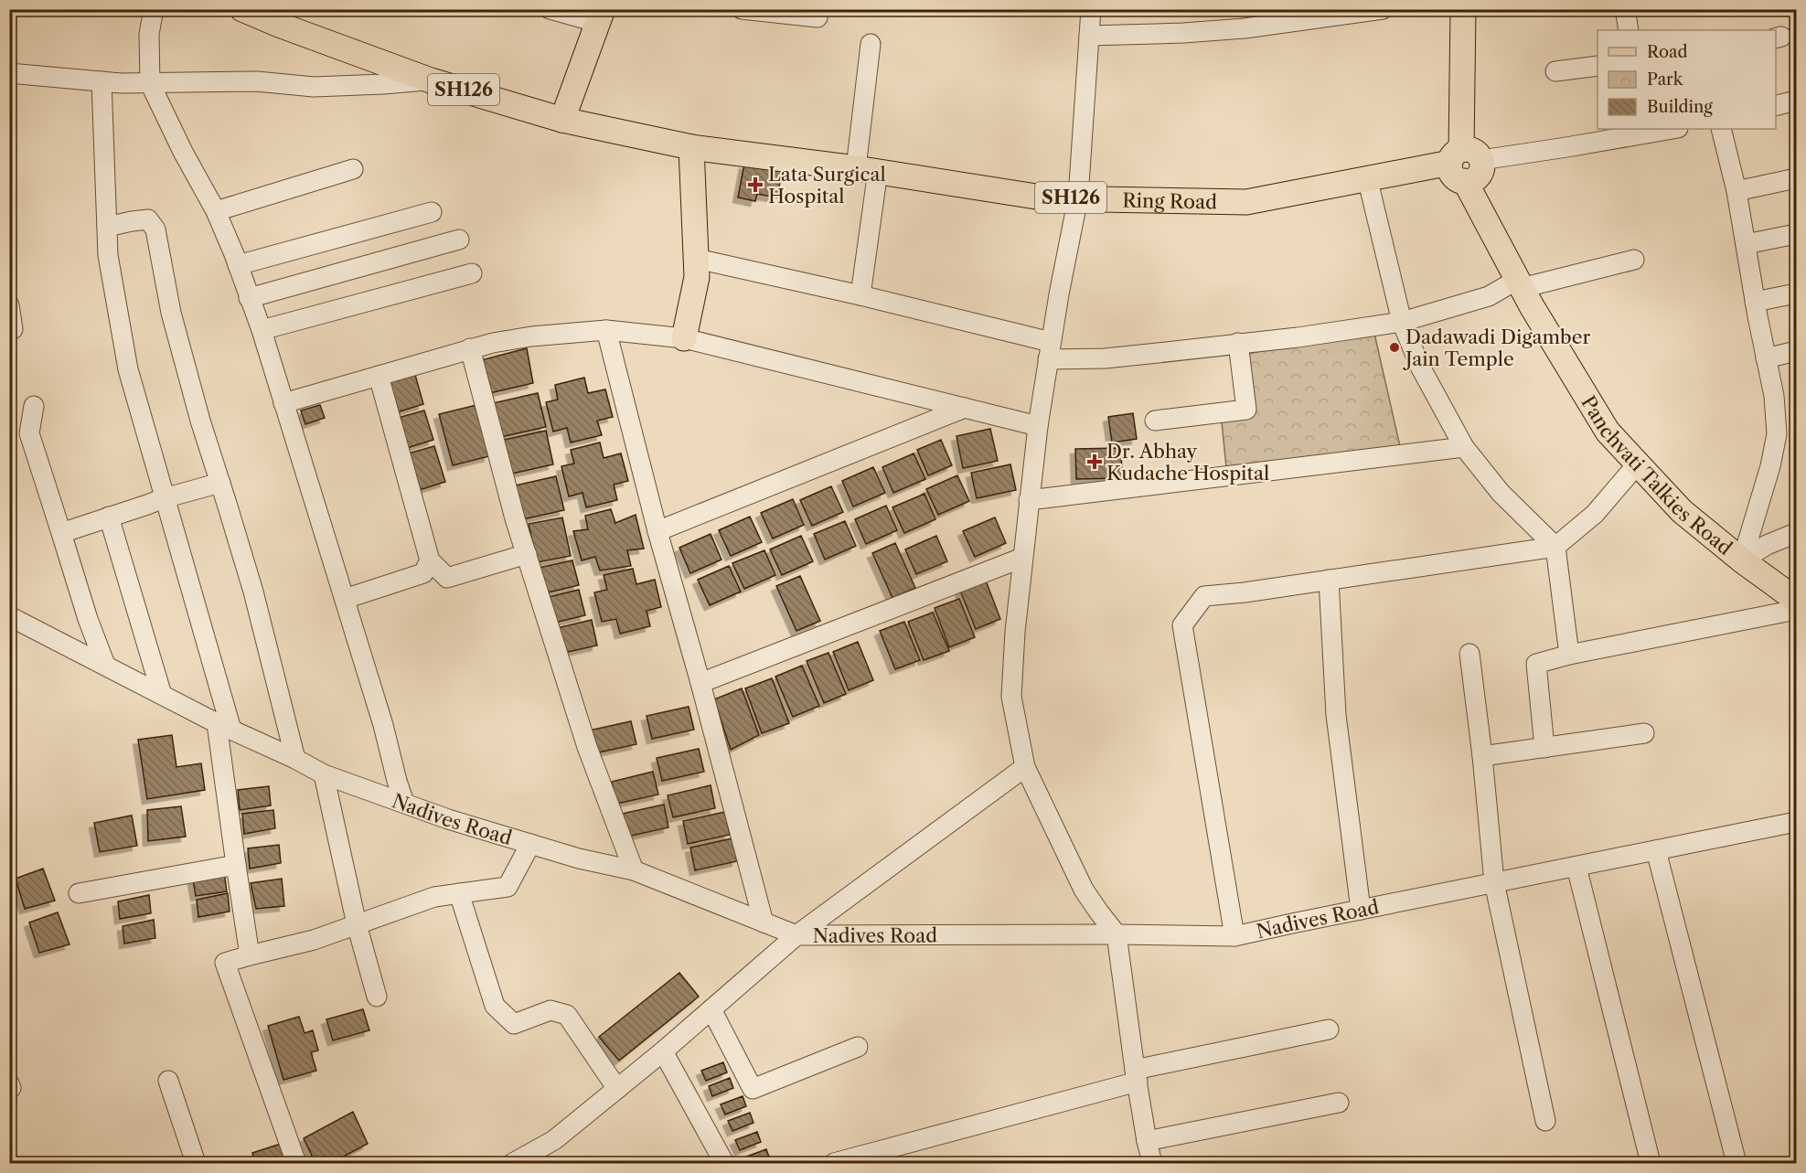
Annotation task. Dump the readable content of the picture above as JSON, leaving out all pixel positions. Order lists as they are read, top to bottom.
{
  "streets": {
    "main road": ["SH126", "Ring Road", "Panchvati Talkies Road"],
    "street": ["Nadives Road"]
  },
  "crossings": [
    ["SH126", "Ring Road"],
    ["Ring Road", "Panchvati Talkies Road"]
  ],
  "places": {
    "health": ["Lata Surgical Hospital", "Dr. Abhay Kudache Hospital"],
    "other": ["Dadawadi Digamber Jain Temple"]
  },
  "legend": ["Road", "Park", "Building"]
}
